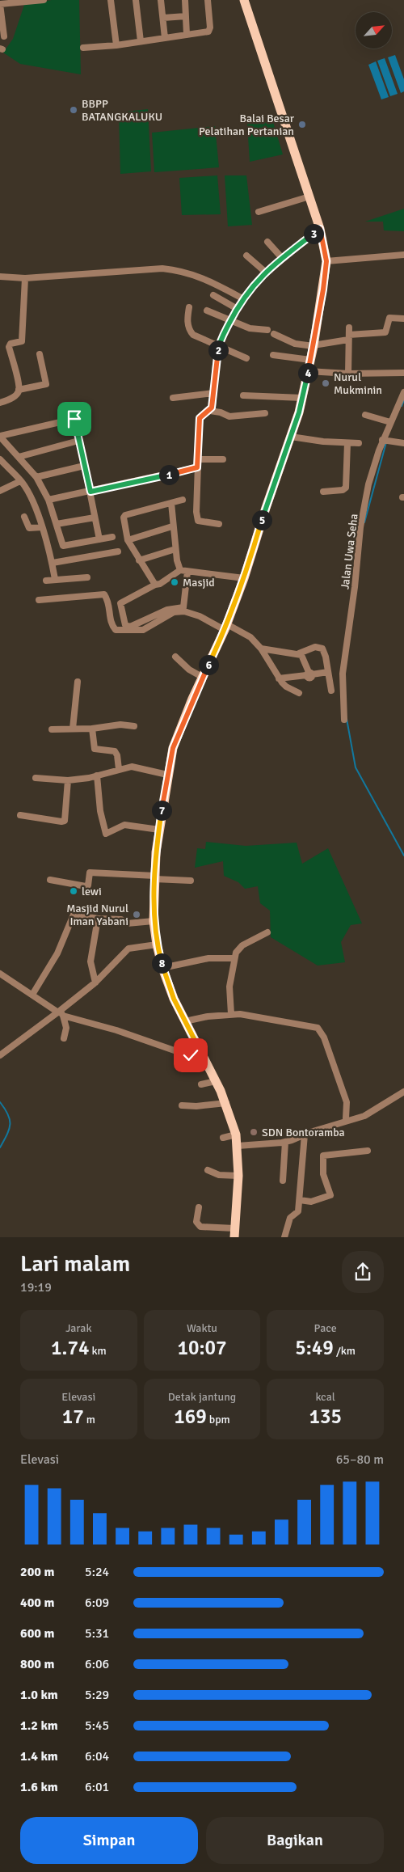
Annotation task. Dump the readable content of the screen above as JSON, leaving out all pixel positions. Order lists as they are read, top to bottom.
{
  "streets": {
    "street": ["Jalan Uwa Seha"]
  },
  "places": [
    "BBPP BATANGKALUKU",
    "Balai Besar Pelatihan Pertanian",
    "Nurul Mukminin",
    "Masjid",
    "lewi",
    "Masjid Nurul Iman Yabani",
    "SDN Bontoramba"
  ],
  "north": "top right",
  "page": {
    "pins": [
      "3",
      "2",
      "4",
      "1",
      "5",
      "6",
      "7",
      "8"
    ],
    "heading": ["Lari malam", "19:19"],
    "stats": [
      ["Jarak", "1.74 km"],
      ["Waktu", "10:07"],
      ["Pace", "5:49 /km"],
      ["Elevasi", "17 m"],
      ["Detak jantung", "169 bpm"],
      ["kcal", "135"]
    ],
    "chart": ["Elevasi", "65–80 m"],
    "list": [
      {
        "name": "200 m",
        "note": "5:24"
      },
      {
        "name": "400 m",
        "note": "6:09"
      },
      {
        "name": "600 m",
        "note": "5:31"
      },
      {
        "name": "800 m",
        "note": "6:06"
      },
      {
        "name": "1.0 km",
        "note": "5:29"
      },
      {
        "name": "1.2 km",
        "note": "5:45"
      },
      {
        "name": "1.4 km",
        "note": "6:04"
      },
      {
        "name": "1.6 km",
        "note": "6:01"
      }
    ],
    "buttons": ["Simpan", "Bagikan"]
  }
}
